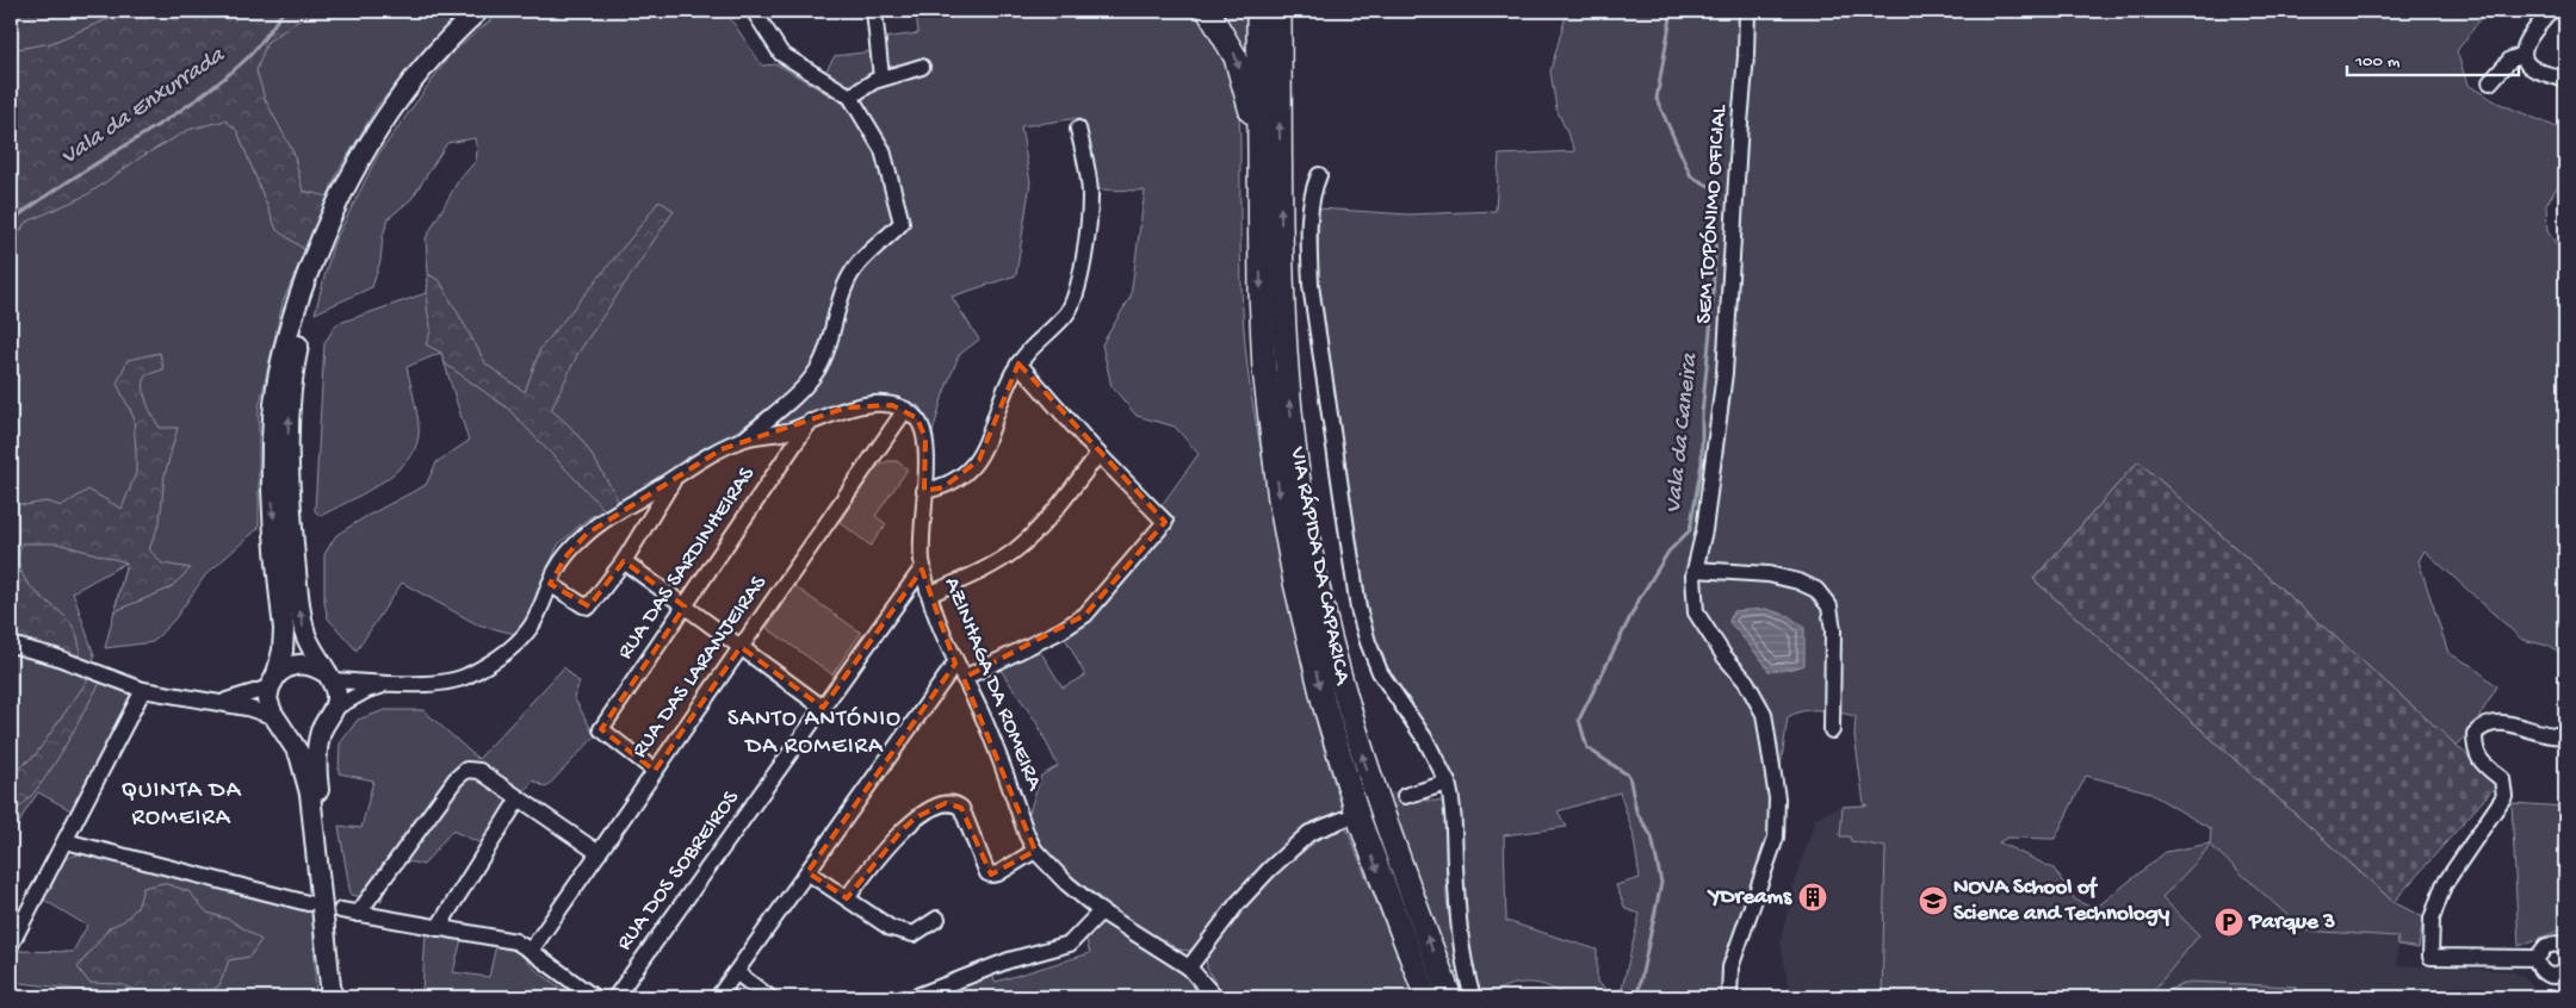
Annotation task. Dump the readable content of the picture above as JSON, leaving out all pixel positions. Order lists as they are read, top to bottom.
{
  "streets": {
    "highway": ["VIA RÁPIDA DA CAPARICA"],
    "street": [
      "SEM TOPÓNIMO OFICIAL",
      "RUA DAS SARDINHEIRAS",
      "RUA DAS LARANJEIRAS",
      "AZINHAGA DA ROMEIRA",
      "RUA DOS SOBREIROS"
    ]
  },
  "crossings": [
    ["RUA DAS SARDINHEIRAS", "RUA DAS LARANJEIRAS"],
    ["RUA DAS LARANJEIRAS", "AZINHAGA DA ROMEIRA"],
    ["AZINHAGA DA ROMEIRA", "RUA DOS SOBREIROS"]
  ],
  "districts": ["SANTO ANTÓNIO DA ROMEIRA", "QUINTA DA ROMEIRA"],
  "water": ["Vala da Enxurrada", "Vala da Caneira"],
  "places": {
    "building": ["YDreams"],
    "school or university": ["NOVA School of Science and Technology"],
    "parking": ["Parque 3"]
  },
  "scale_bar": "100 m"
}
